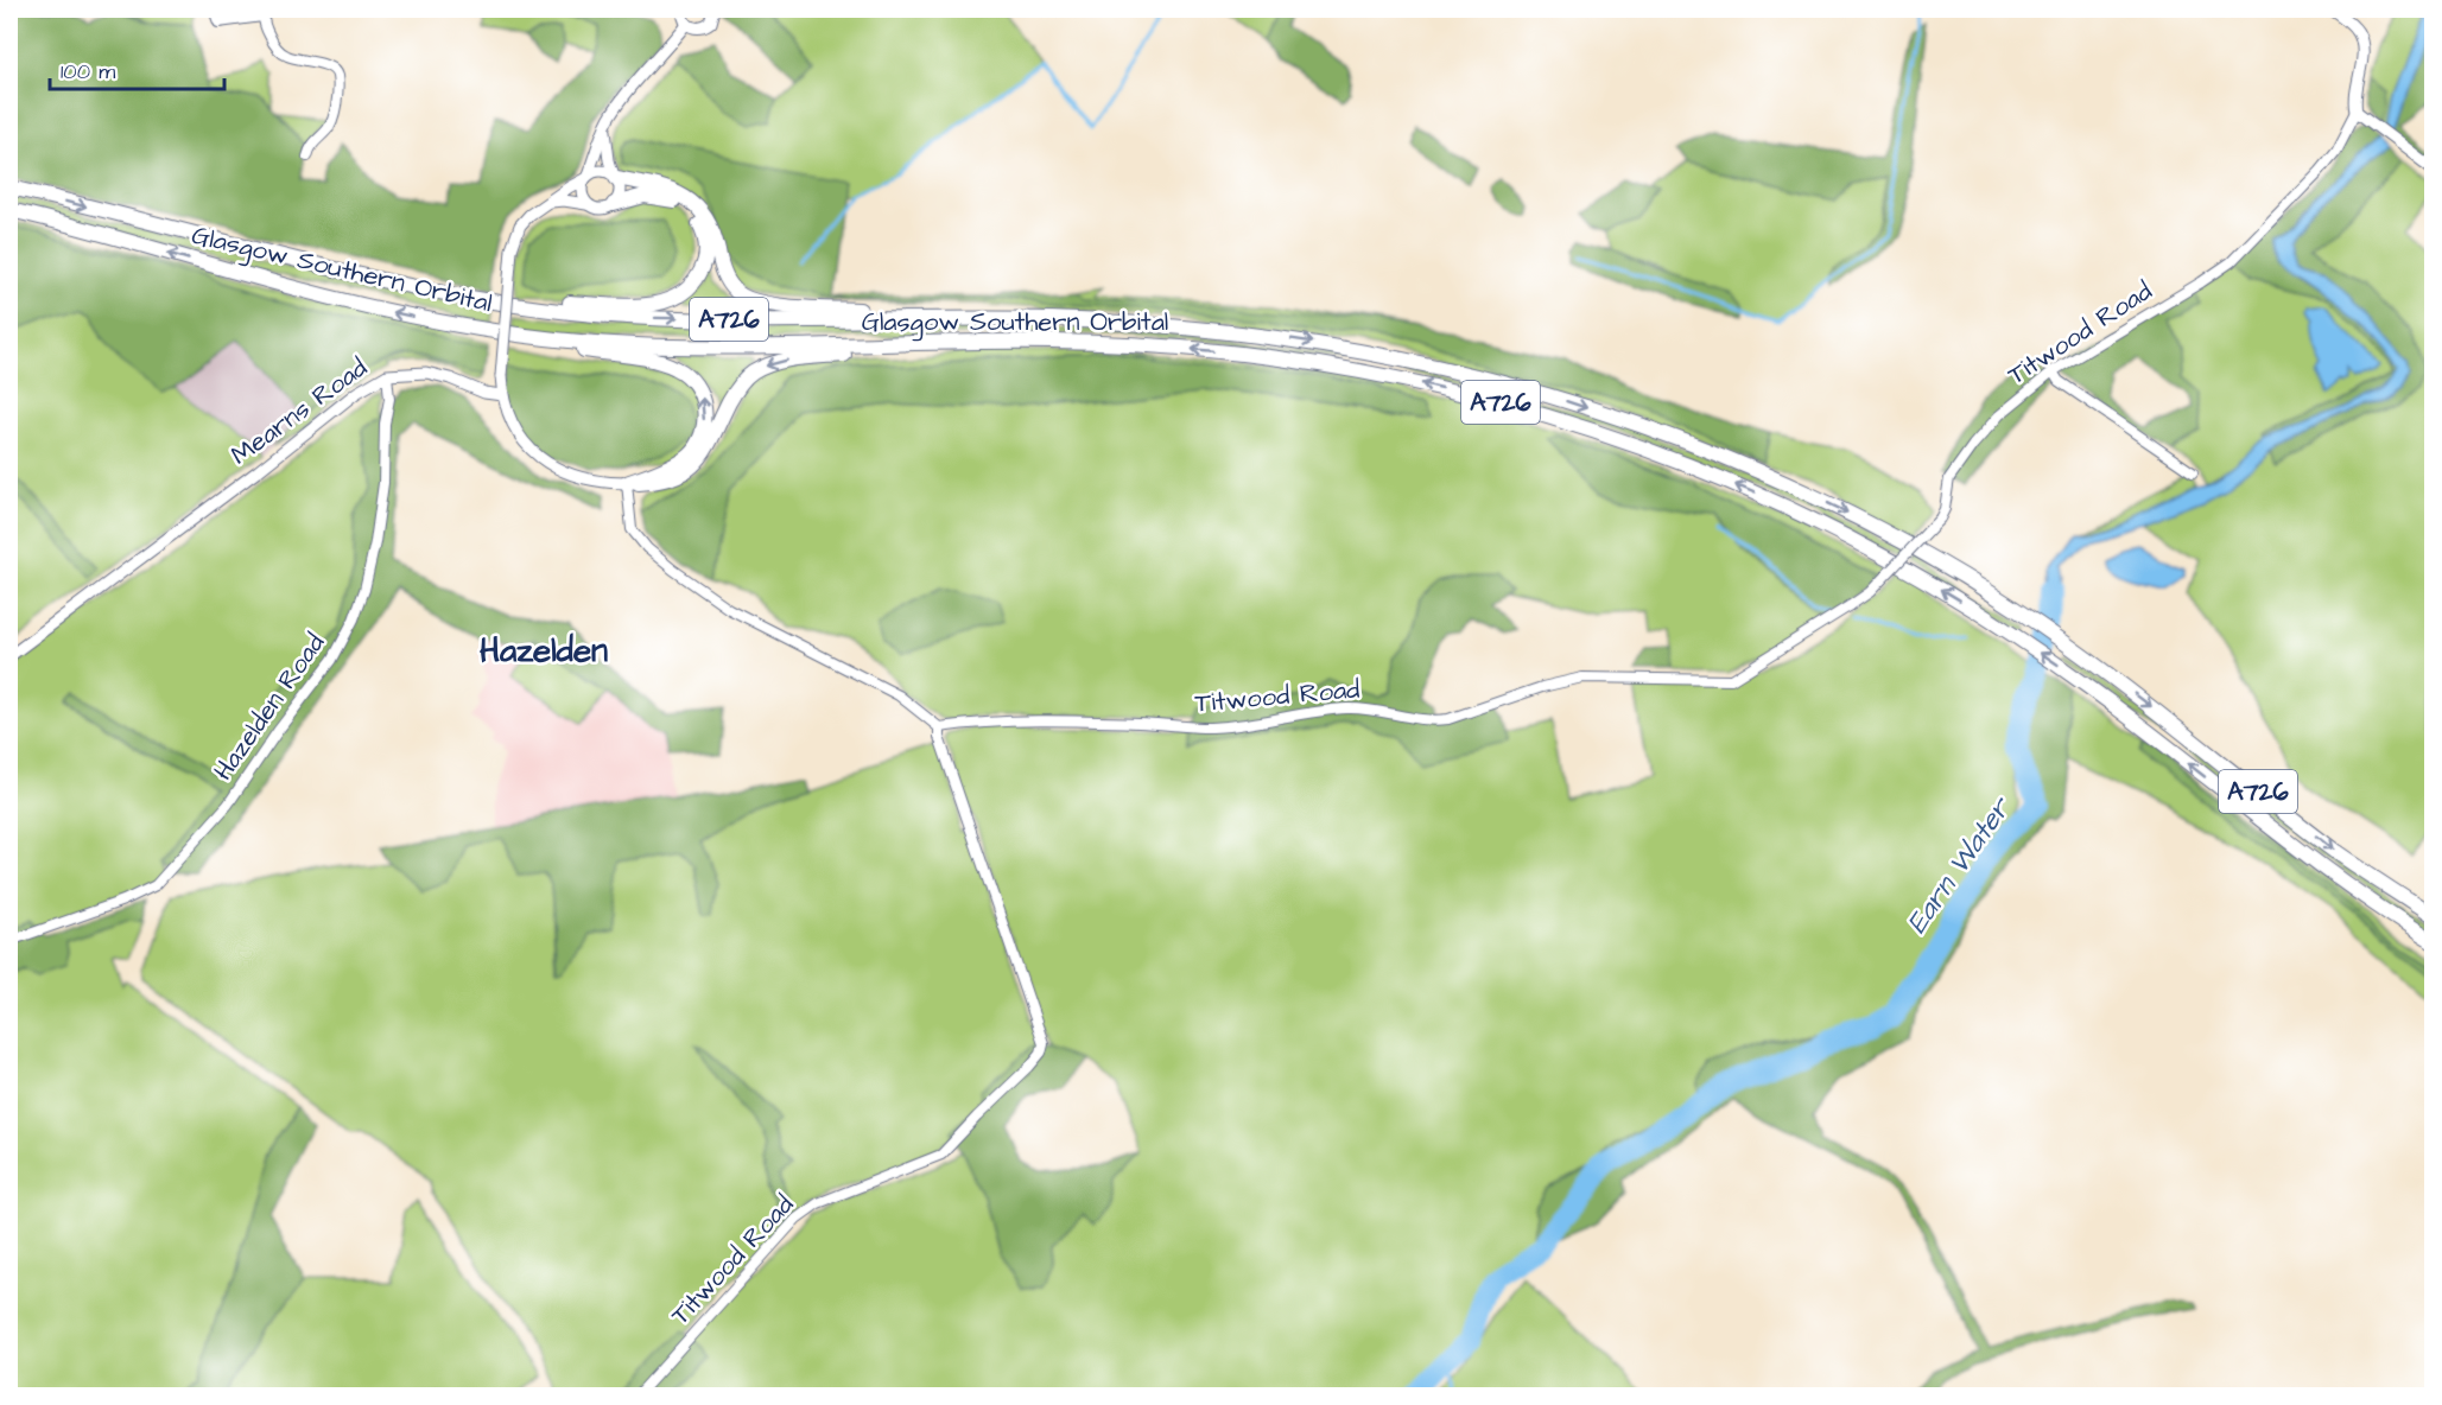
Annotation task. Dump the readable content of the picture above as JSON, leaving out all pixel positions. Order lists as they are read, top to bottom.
{
  "streets": {
    "highway": ["Glasgow Southern Orbital", "A726"],
    "street": ["Titwood Road", "Mearns Road", "Hazelden Road"]
  },
  "crossings": [
    ["Mearns Road", "Hazelden Road"]
  ],
  "districts": ["Hazelden"],
  "water": ["Earn Water"],
  "scale_bar": "100 m"
}
